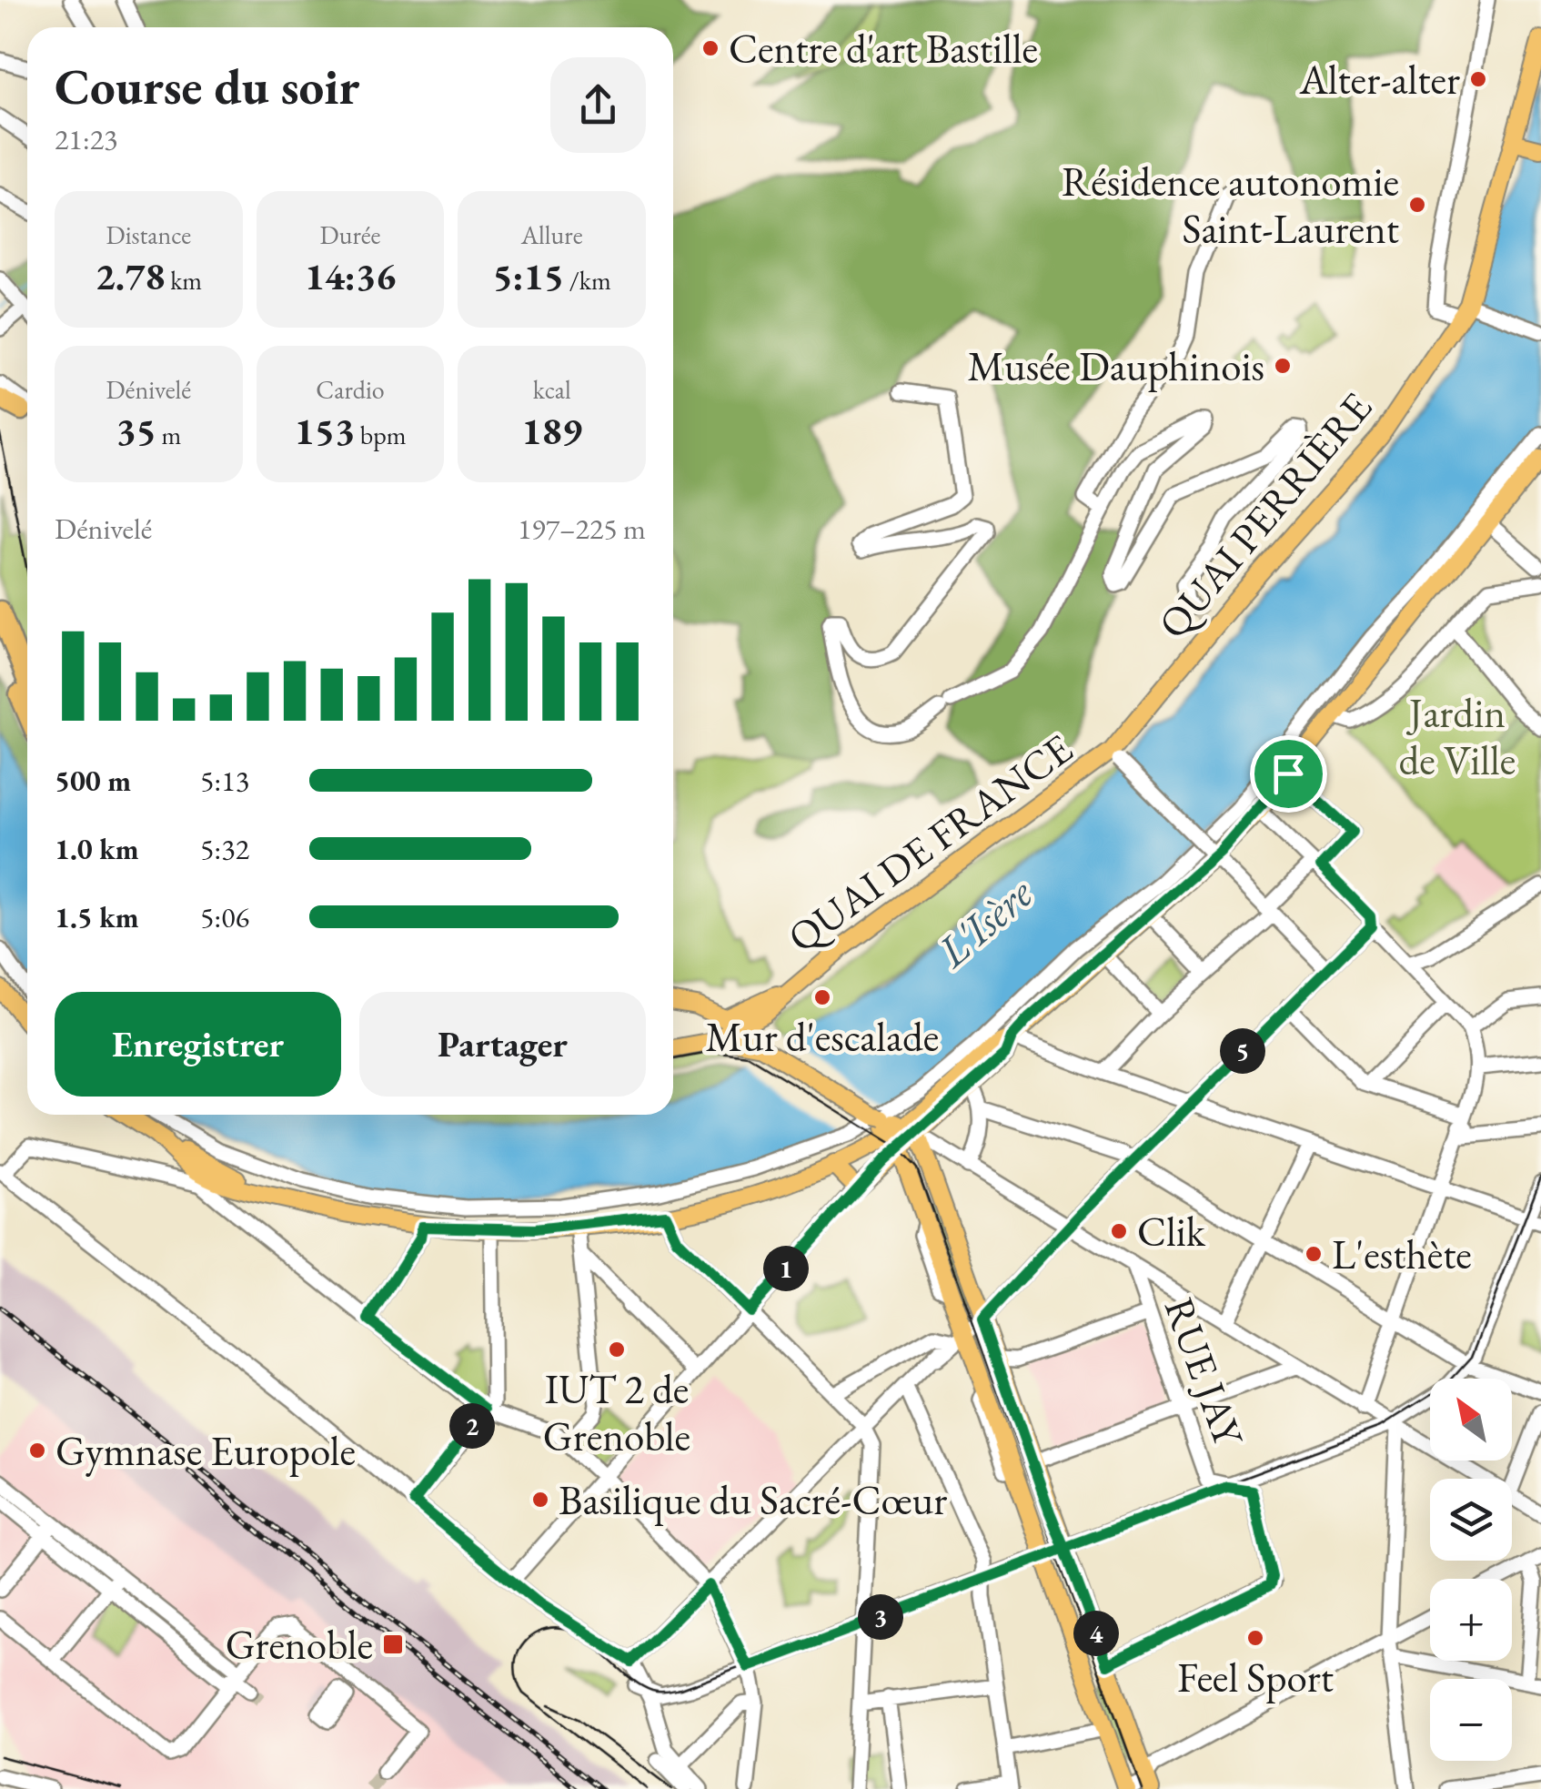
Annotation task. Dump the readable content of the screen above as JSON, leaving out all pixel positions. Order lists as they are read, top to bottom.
{
  "streets": {
    "main road": ["QUAI PERRIÈRE", "QUAI DE FRANCE"],
    "street": ["RUE JAY"]
  },
  "crossings": [
    ["QUAI PERRIÈRE", "QUAI DE FRANCE"]
  ],
  "water": ["L'Isère"],
  "parks": ["Jardin de Ville"],
  "places": {
    "other": [
      "Centre d'art Bastille",
      "Alter-alter",
      "Résidence autonomie Saint-Laurent",
      "Musée Dauphinois",
      "Mur d'escalade",
      "Clik",
      "L'esthète",
      "IUT 2 de Grenoble",
      "Gymnase Europole",
      "Basilique du Sacré-Cœur",
      "Feel Sport"
    ],
    "transit": ["Grenoble"]
  },
  "north": "top left",
  "page": {
    "heading": ["Course du soir", "21:23"],
    "stats": [
      ["Distance", "2.78 km"],
      ["Durée", "14:36"],
      ["Allure", "5:15 /km"],
      ["Dénivelé", "35 m"],
      ["Cardio", "153 bpm"],
      ["kcal", "189"]
    ],
    "chart": ["Dénivelé", "197–225 m"],
    "list": [
      {
        "name": "500 m",
        "note": "5:13"
      },
      {
        "name": "1.0 km",
        "note": "5:32"
      },
      {
        "name": "1.5 km",
        "note": "5:06"
      }
    ],
    "buttons": ["Enregistrer", "Partager"],
    "pins": [
      "5",
      "1",
      "2",
      "3",
      "4"
    ],
    "map_buttons": ["+", "−"]
  }
}
